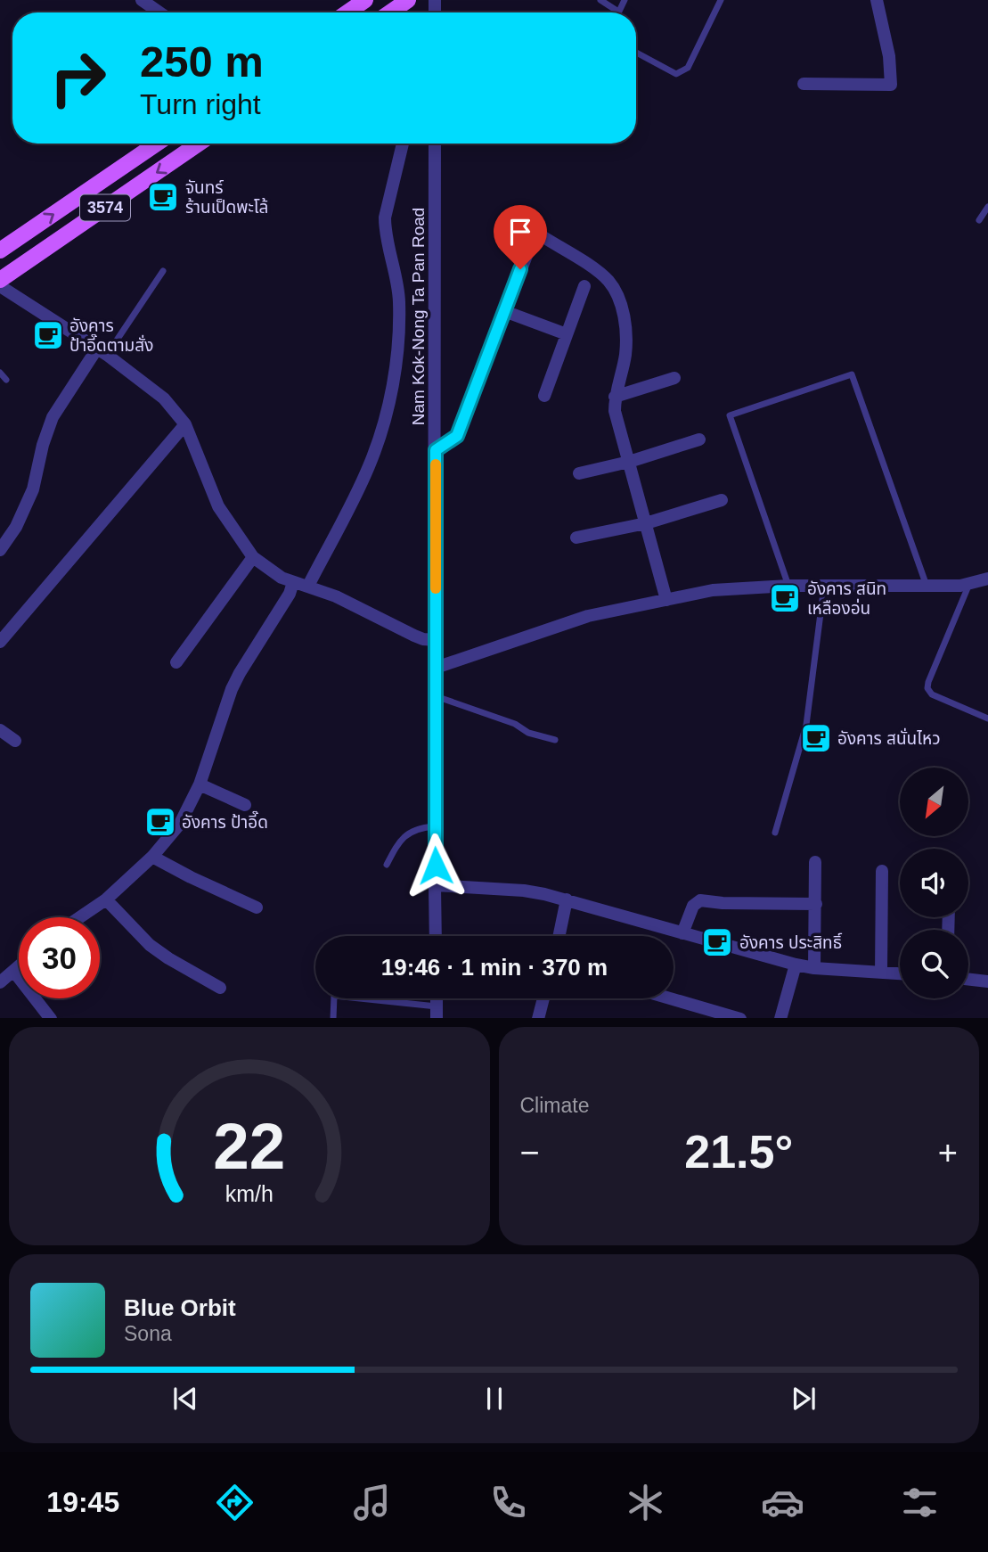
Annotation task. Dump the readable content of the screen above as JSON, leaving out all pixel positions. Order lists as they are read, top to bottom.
{
  "streets": {
    "main road": ["3574"],
    "street": ["Nam Kok-Nong Ta Pan Road"]
  },
  "places": {
    "cafe": [
      "จันทร์ ร้านเป็ดพะโล้",
      "อังคาร ป้าอี๊ดตามสั่ง",
      "อังคาร สนิท เหลืองอ่น",
      "อังคาร สนั่นไหว",
      "อังคาร ป้าอี๊ด",
      "อังคาร ประสิทธิ์"
    ]
  },
  "north": "bottom left",
  "page": {
    "turn": ["250 m", "Turn right"],
    "limit": "30",
    "trip": "19:46 · 1 min · 370 m",
    "tile": "Climate",
    "heat": ["−", "21.5°", "+"],
    "song": ["Blue Orbit", "Sona"],
    "tabs": "19:45",
    "gauge": ["22", "km/h"]
  }
}
